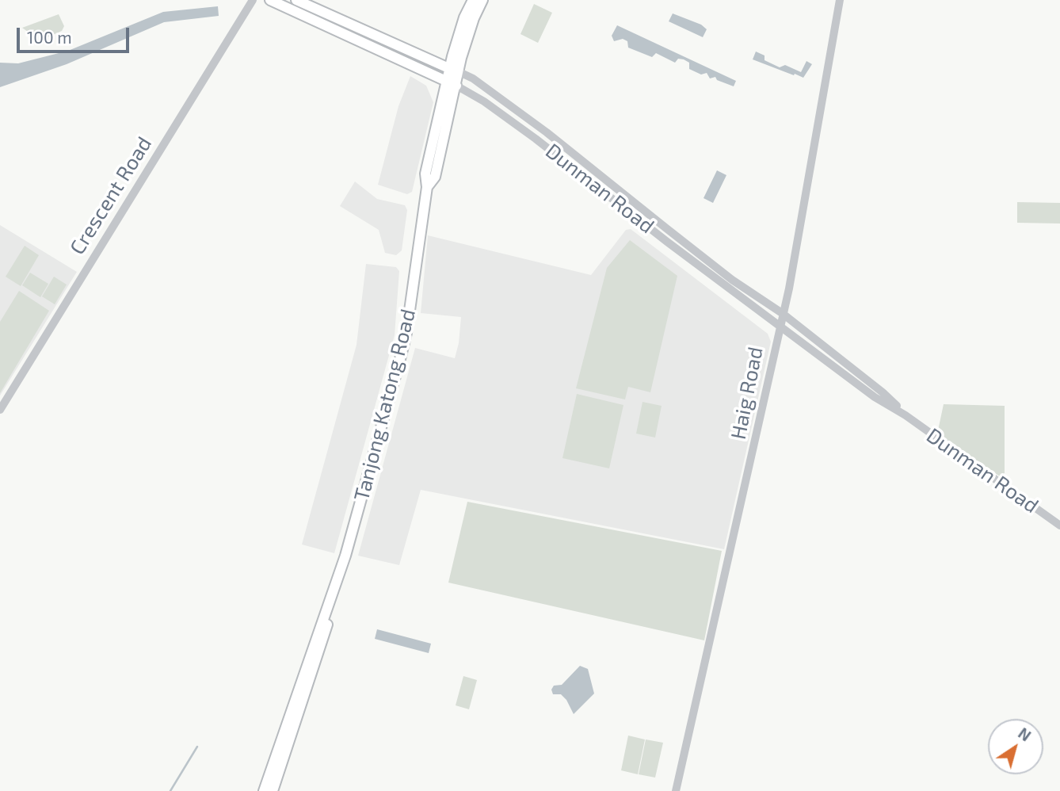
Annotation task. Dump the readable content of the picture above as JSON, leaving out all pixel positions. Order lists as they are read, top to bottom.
{
  "streets": {
    "main road": ["Dunman Road", "Tanjong Katong Road"],
    "street": ["Crescent Road", "Haig Road"]
  },
  "crossings": [
    ["Dunman Road", "Haig Road"],
    ["Dunman Road", "Tanjong Katong Road"]
  ],
  "scale_bar": "100 m",
  "north": "top right"
}
